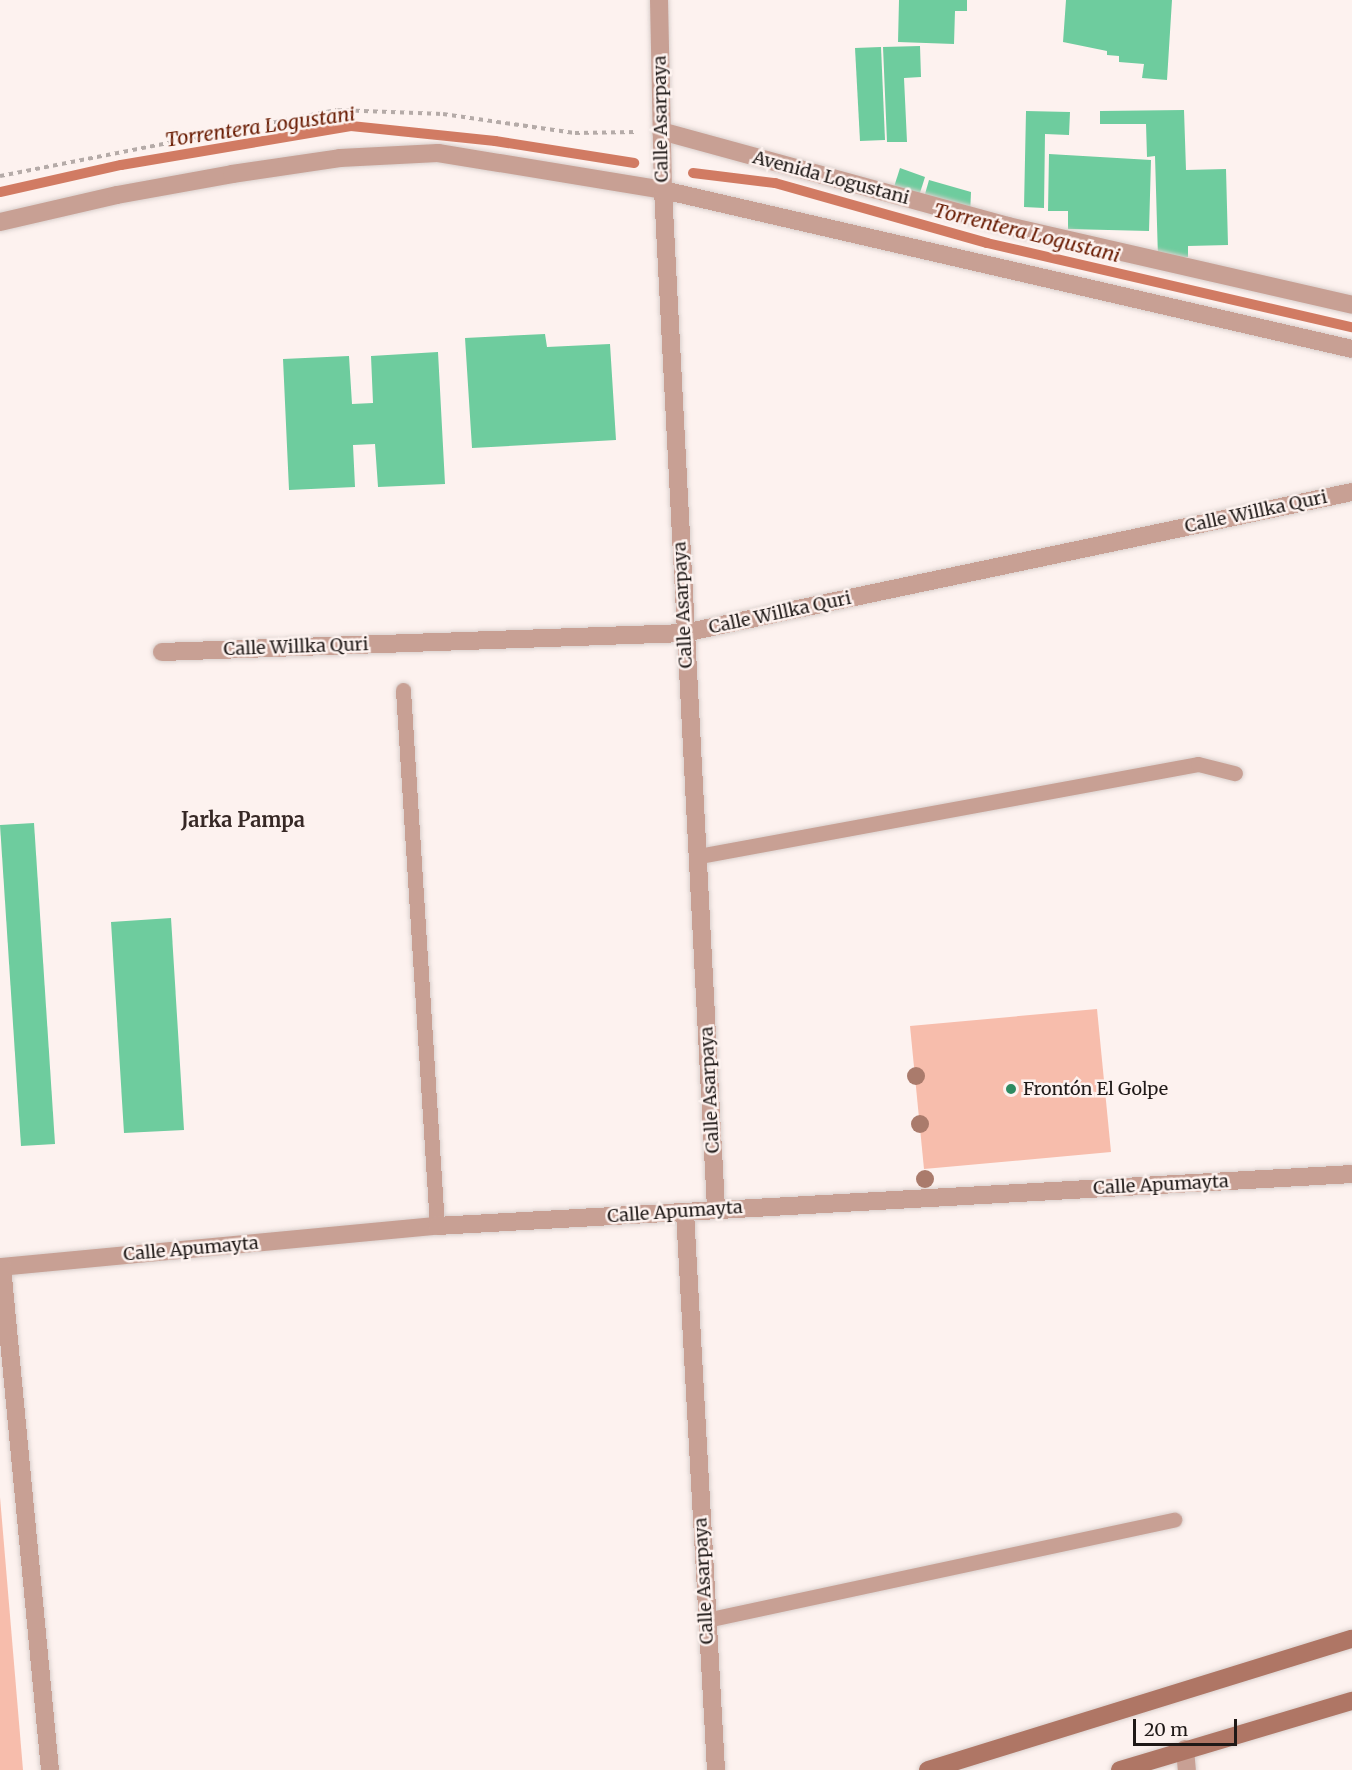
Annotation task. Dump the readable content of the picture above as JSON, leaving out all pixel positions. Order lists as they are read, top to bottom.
{
  "streets": {
    "street": [
      "Calle Asarpaya",
      "Avenida Logustani",
      "Calle Willka Quri",
      "Calle Apumayta"
    ]
  },
  "crossings": [
    ["Calle Asarpaya", "Avenida Logustani"],
    ["Calle Asarpaya", "Calle Willka Quri"],
    ["Calle Asarpaya", "Calle Apumayta"]
  ],
  "districts": ["Jarka Pampa"],
  "water": ["Torrentera Logustani"],
  "places": ["Frontón El Golpe"],
  "scale_bar": "20 m"
}
